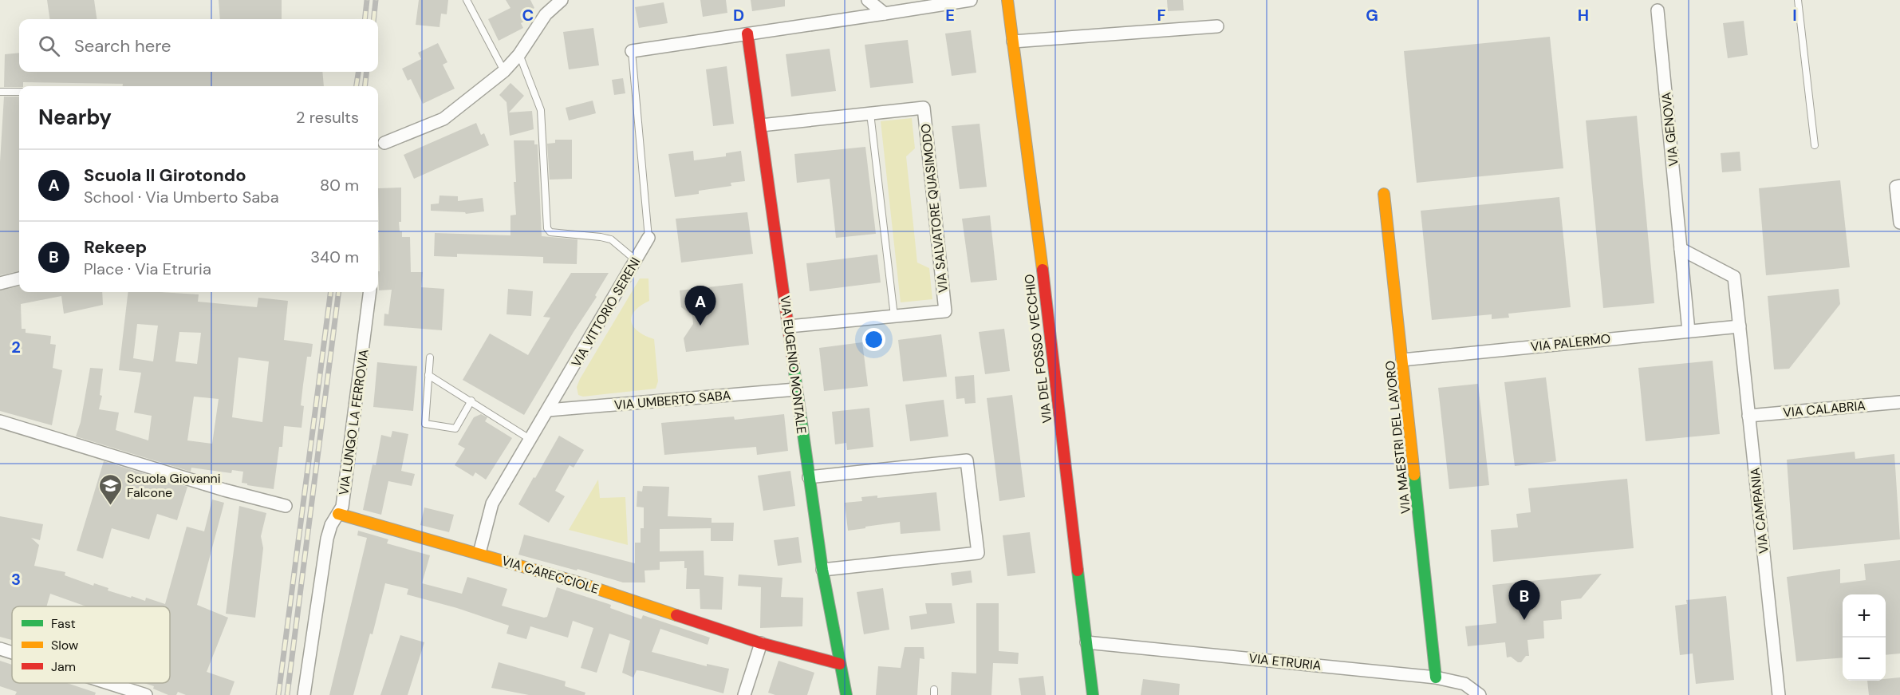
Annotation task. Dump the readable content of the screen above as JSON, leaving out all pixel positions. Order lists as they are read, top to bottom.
{
  "streets": {
    "street": [
      "VIA GENOVA",
      "VIA SALVATORE QUASIMODO",
      "VIA VITTORIO SERENI",
      "VIA PALERMO",
      "VIA DEL FOSSO VECCHIO",
      "VIA EUGENIO MONTALE",
      "VIA UMBERTO SABA",
      "VIA CALABRIA",
      "VIA LUNGO LA FERROVIA",
      "VIA MAESTRI DEL LAVORO",
      "VIA CAMPANIA",
      "VIA CARECCIOLE",
      "VIA ETRURIA"
    ]
  },
  "crossings": [
    ["VIA GENOVA", "VIA PALERMO"],
    ["VIA SALVATORE QUASIMODO", "VIA EUGENIO MONTALE"],
    ["VIA VITTORIO SERENI", "VIA UMBERTO SABA"],
    ["VIA VITTORIO SERENI", "VIA CARECCIOLE"],
    ["VIA PALERMO", "VIA MAESTRI DEL LAVORO"],
    ["VIA PALERMO", "VIA CAMPANIA"],
    ["VIA DEL FOSSO VECCHIO", "VIA ETRURIA"],
    ["VIA EUGENIO MONTALE", "VIA UMBERTO SABA"],
    ["VIA EUGENIO MONTALE", "VIA CARECCIOLE"],
    ["VIA CALABRIA", "VIA CAMPANIA"],
    ["VIA LUNGO LA FERROVIA", "VIA CARECCIOLE"],
    ["VIA MAESTRI DEL LAVORO", "VIA ETRURIA"]
  ],
  "places": {
    "school or university": ["Scuola Giovanni Falcone"]
  },
  "legend": ["Fast", "Slow", "Jam"],
  "page": {
    "search": "Search here",
    "heading": ["Nearby", "2 results"],
    "list": [
      {
        "mark": "A",
        "name": "Scuola Il Girotondo",
        "note": "School · Via Umberto Saba",
        "value": "80 m"
      },
      {
        "mark": "B",
        "name": "Rekeep",
        "note": "Place · Via Etruria",
        "value": "340 m"
      }
    ],
    "pins": ["A", "B"],
    "map_buttons": ["+", "−"]
  },
  "grid": {
    "columns": [
      "C",
      "D",
      "E",
      "F",
      "G",
      "H",
      "I"
    ],
    "rows": ["2", "3"]
  }
}
